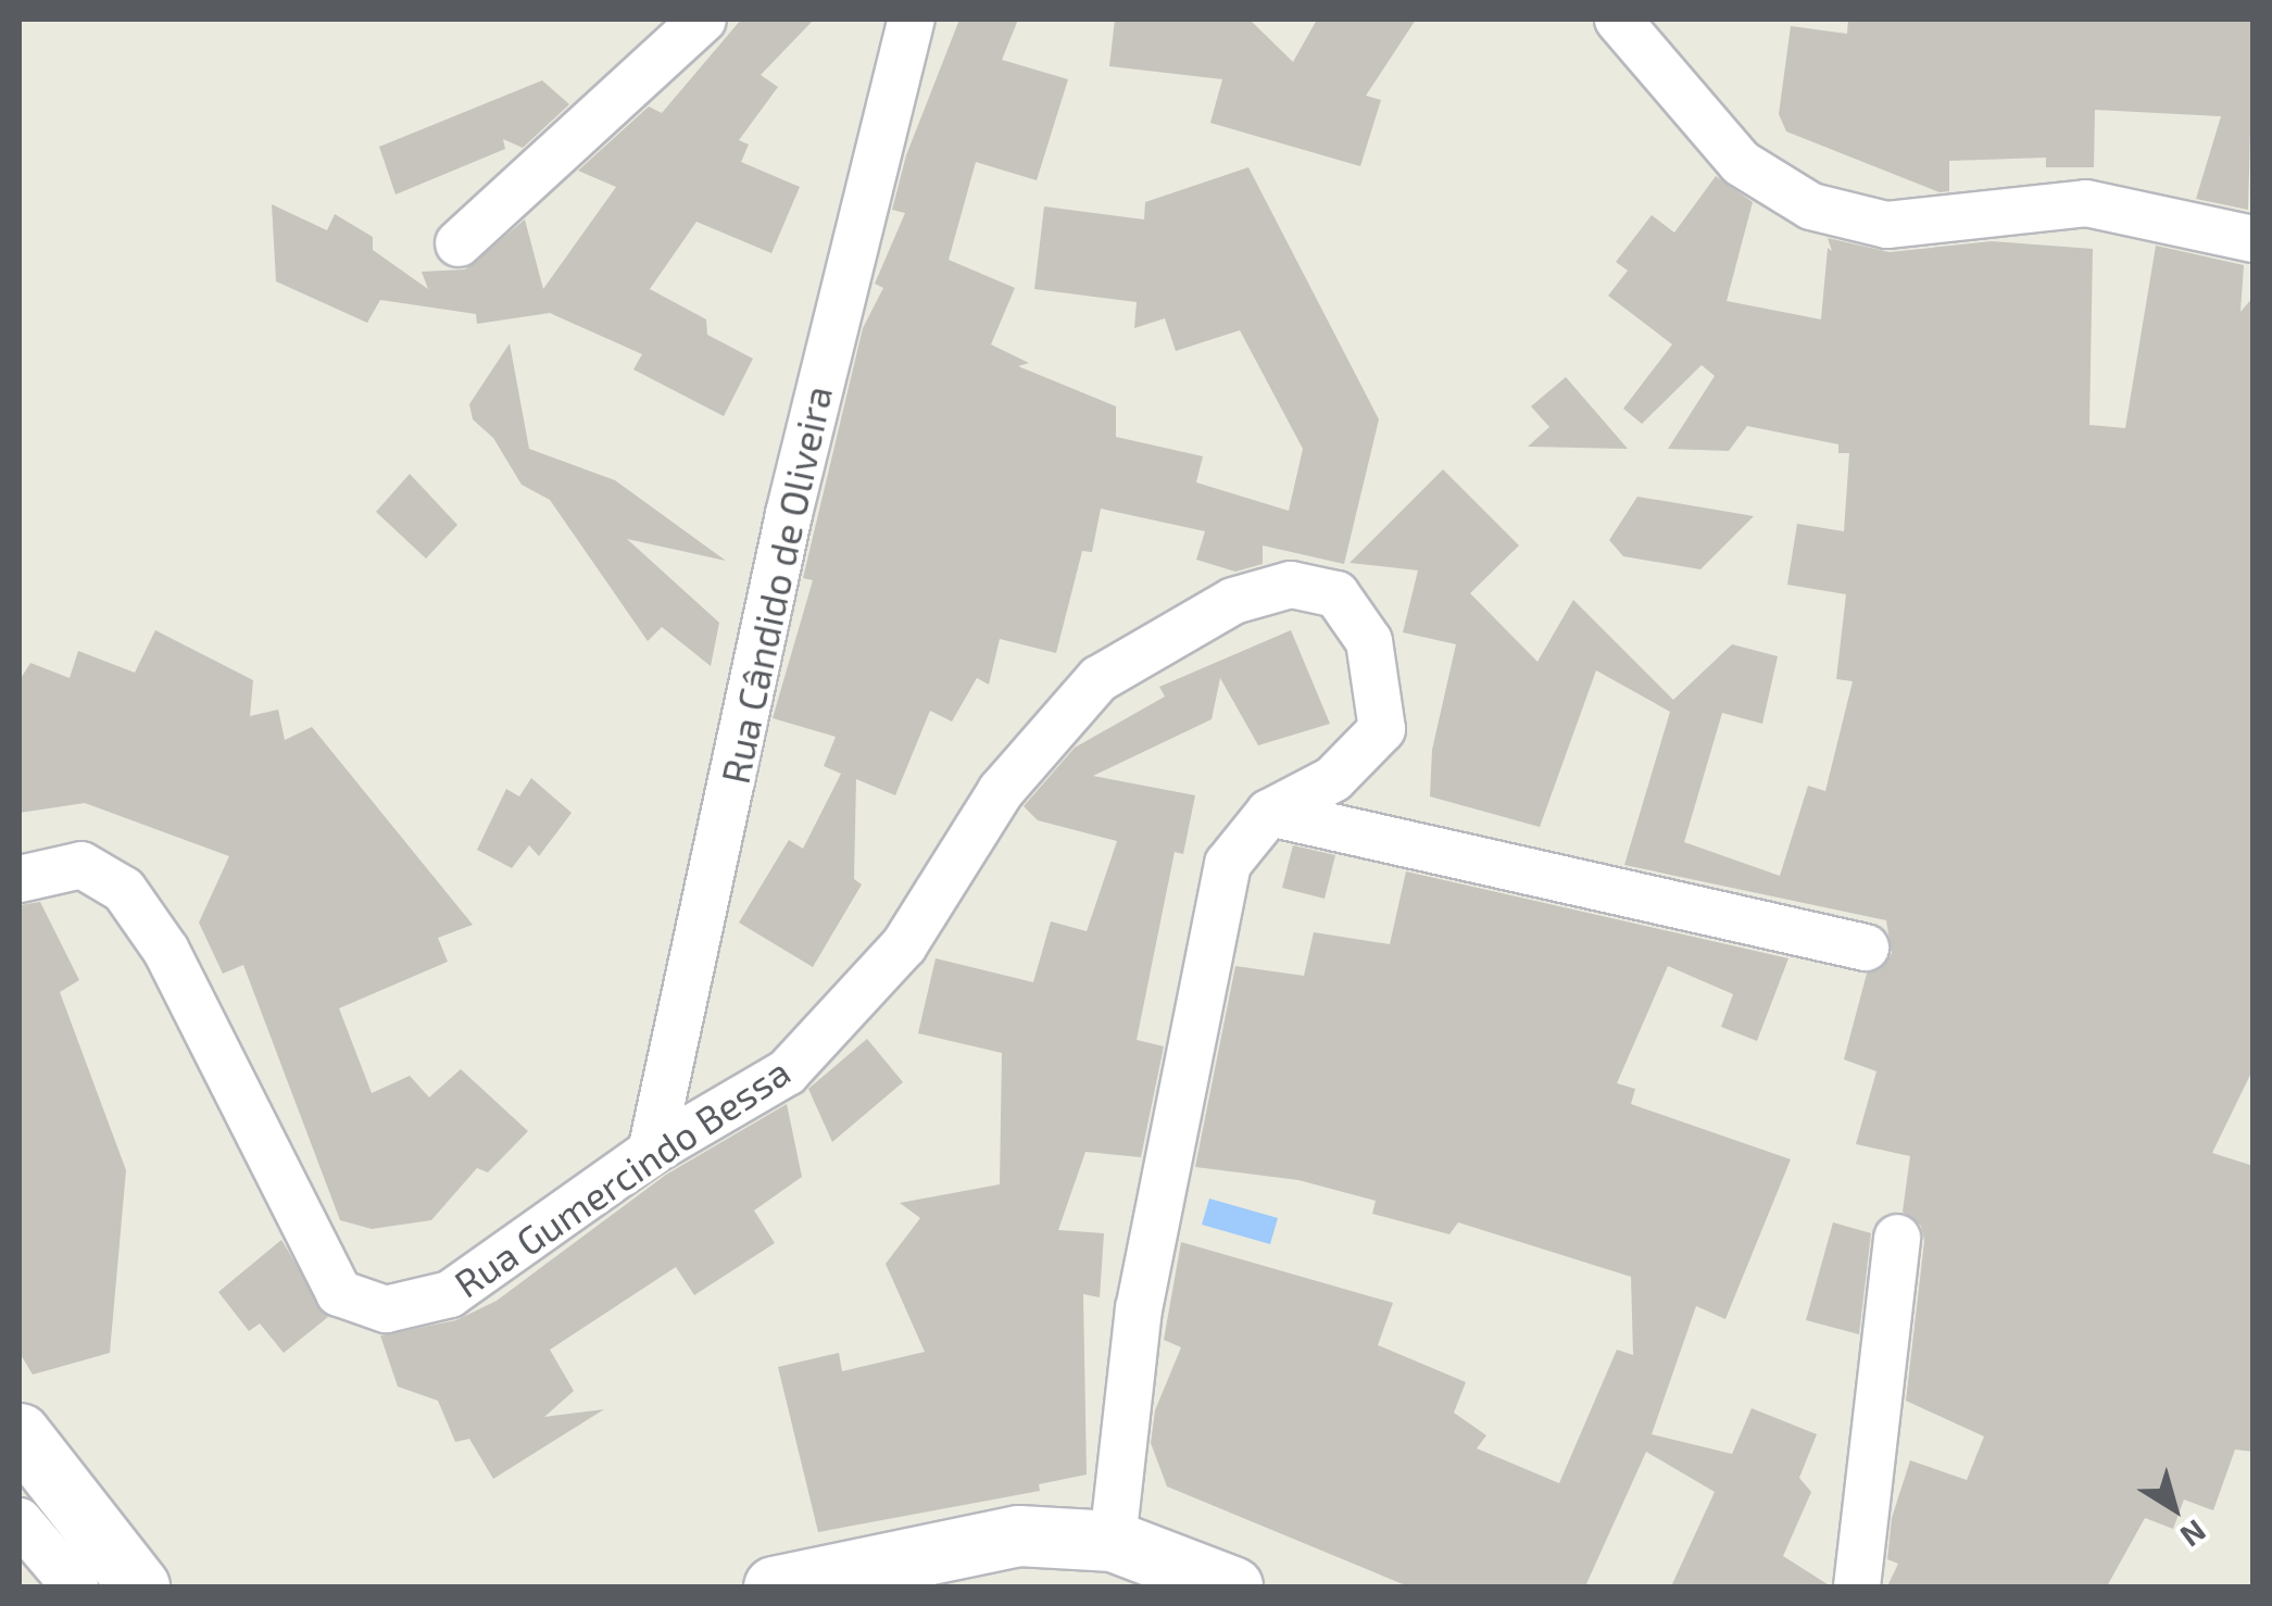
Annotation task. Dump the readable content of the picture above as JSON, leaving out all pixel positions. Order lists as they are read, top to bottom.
{
  "streets": {
    "street": ["Rua Cândido de Oliveira", "Rua Gumercindo Bessa"]
  },
  "crossings": [
    ["Rua Cândido de Oliveira", "Rua Gumercindo Bessa"]
  ],
  "north": "bottom right"
}
